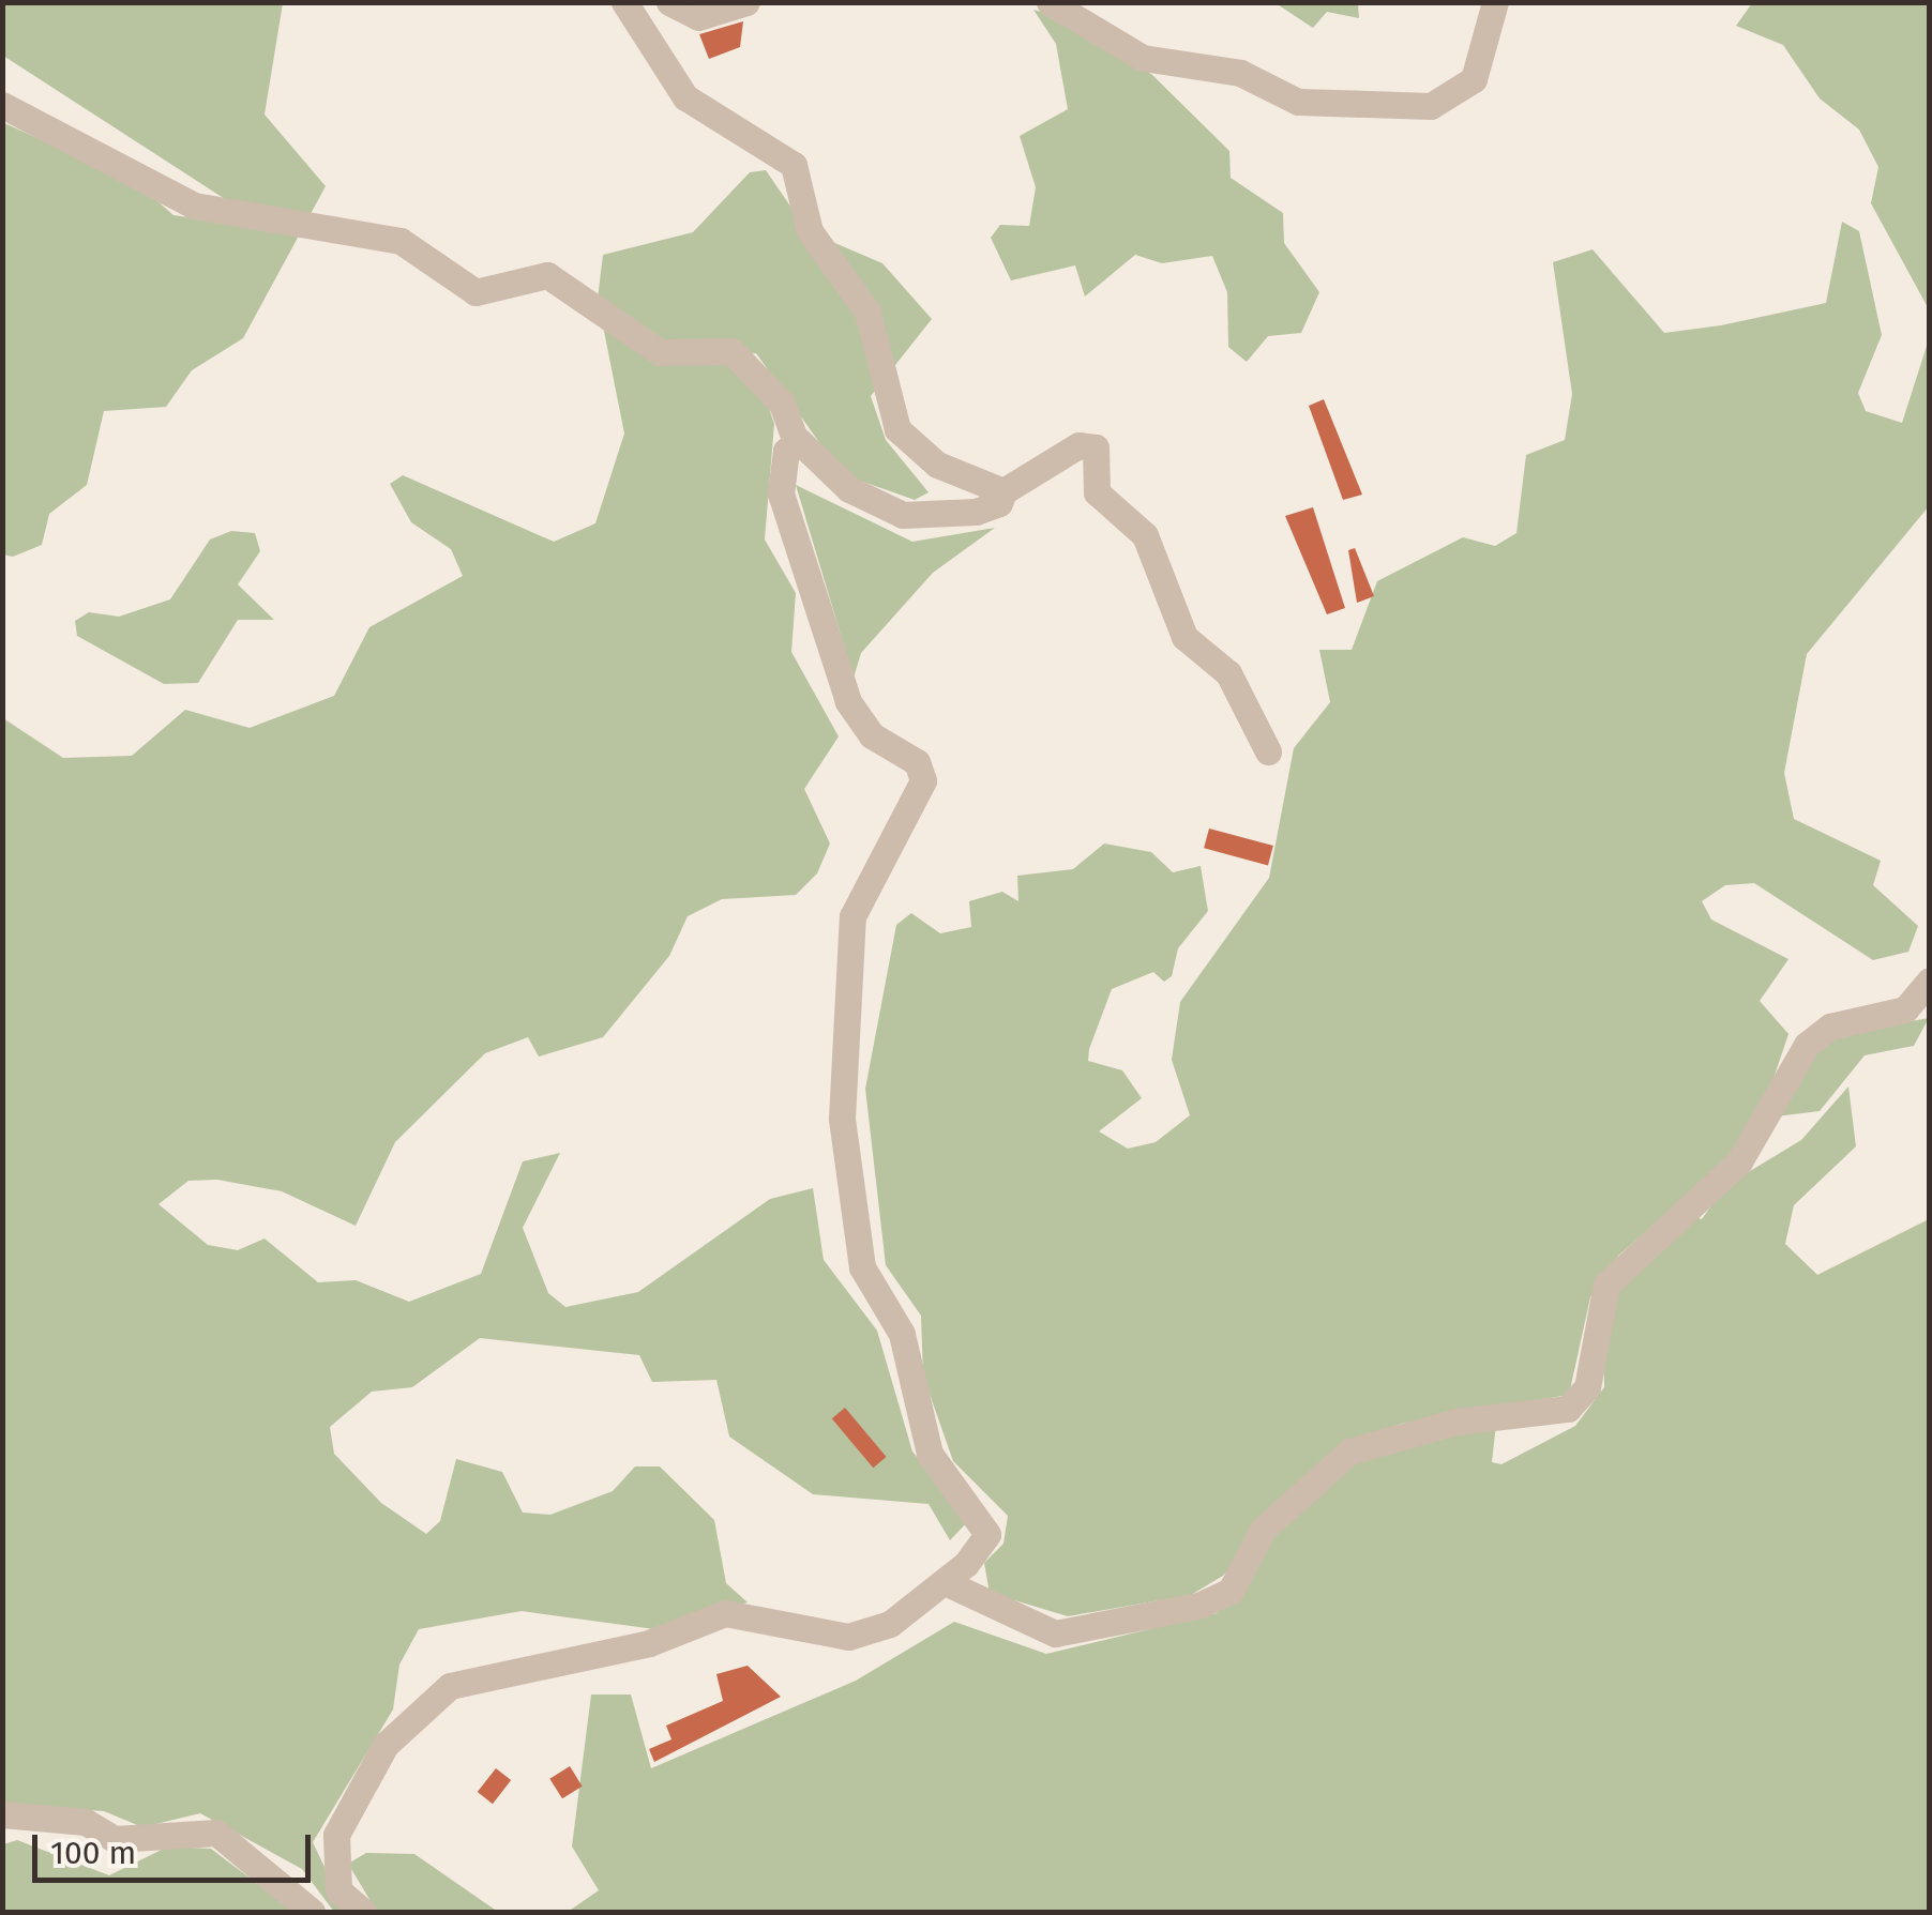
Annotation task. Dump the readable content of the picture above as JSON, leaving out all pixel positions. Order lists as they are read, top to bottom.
{
  "scale_bar": "100 m"
}
